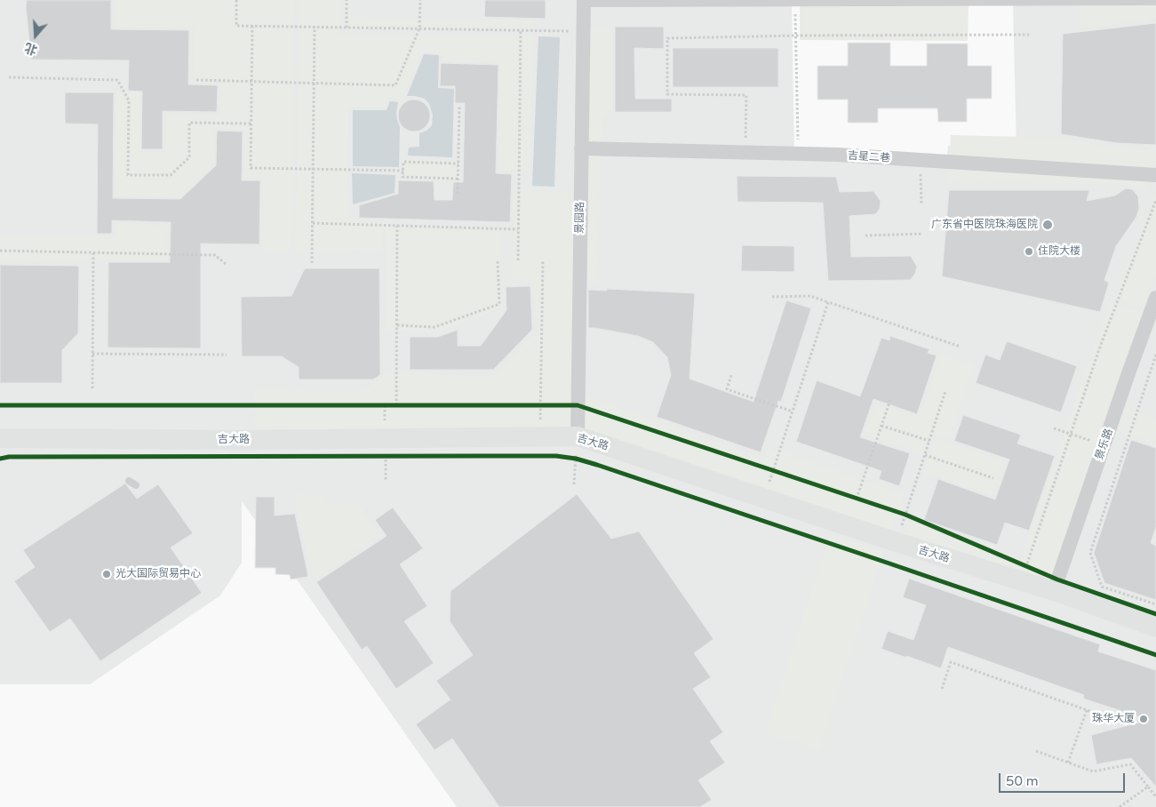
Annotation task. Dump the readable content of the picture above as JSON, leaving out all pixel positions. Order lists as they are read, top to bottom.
{
  "streets": {
    "main road": ["吉大路"],
    "street": ["吉星二巷", "景园路", "景乐路"]
  },
  "crossings": [
    ["吉星二巷", "景园路"],
    ["景园路", "吉大路"],
    ["吉大路", "景乐路"]
  ],
  "places": [
    "广东省中医院珠海医院",
    "住院大楼",
    "光大国际贸易中心",
    "珠华大厦"
  ],
  "scale_bar": "50 m",
  "north": "bottom"
}
